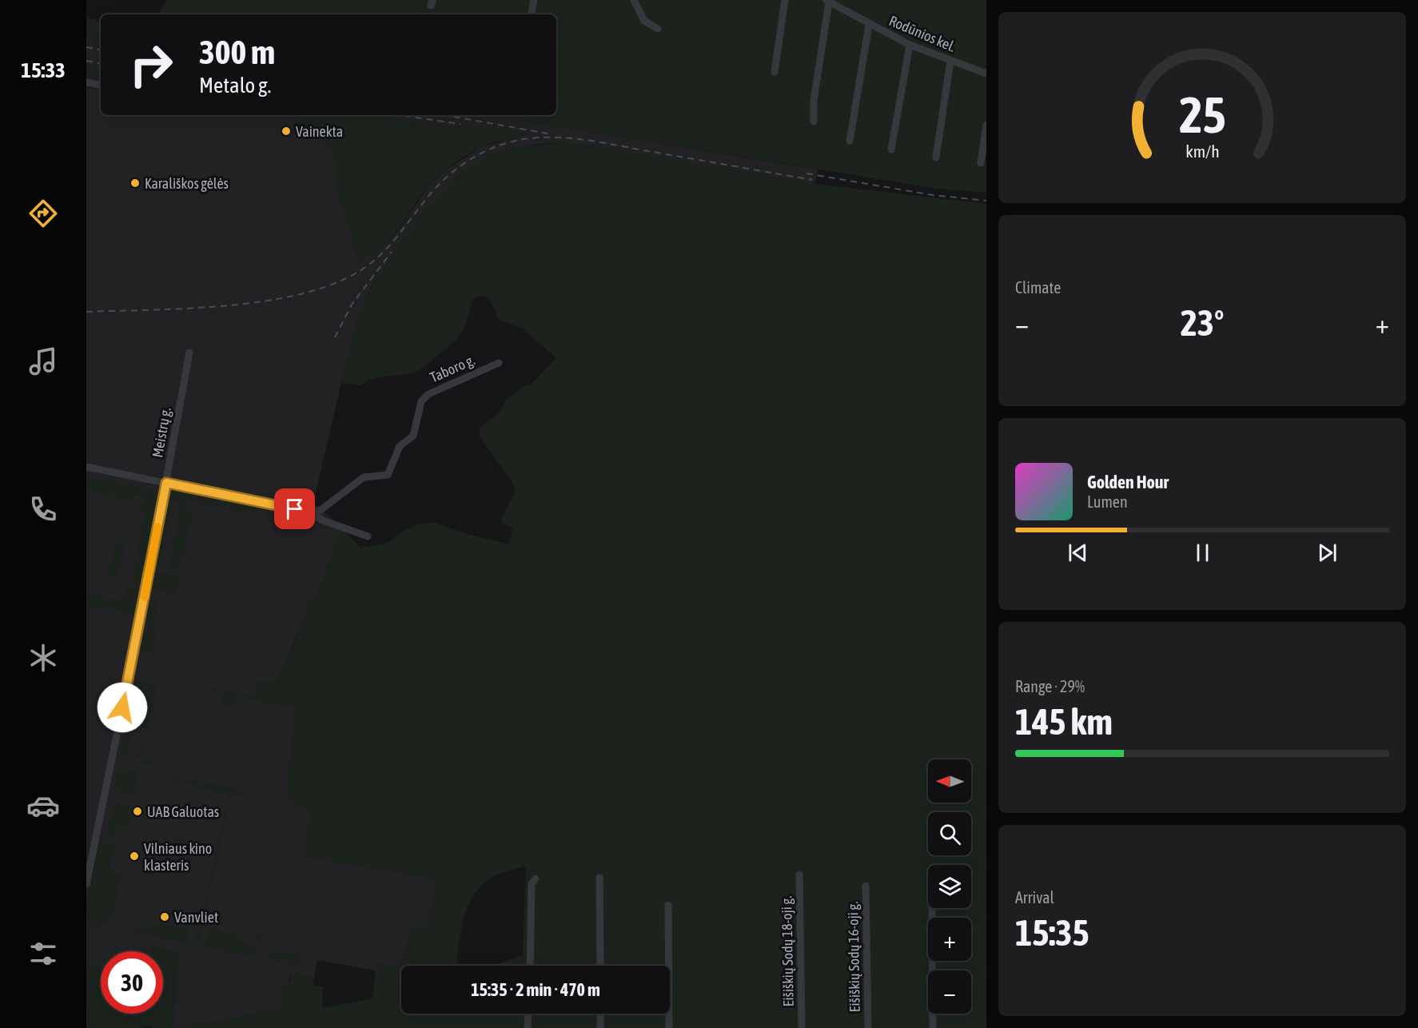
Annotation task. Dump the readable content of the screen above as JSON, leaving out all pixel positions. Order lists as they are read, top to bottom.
{
  "streets": {
    "street": [
      "Rodūnios kel.",
      "Taboro g.",
      "Meistrų g.",
      "Eišiškių Sodų 18-oji g.",
      "Eišiškių Sodų 16-oji g."
    ]
  },
  "places": [
    "Vainekta",
    "Karališkos gėlės",
    "UAB Galuotas",
    "Vilniaus kino klasteris",
    "Vanvliet"
  ],
  "north": "left",
  "page": {
    "tabs": "15:33",
    "turn": ["300 m", "Metalo g."],
    "tile": [
      "Climate",
      ["Range · 29%", "145 km"],
      ["Arrival", "15:35"]
    ],
    "heat": ["−", "23°", "+"],
    "song": ["Golden Hour", "Lumen"],
    "map_buttons": ["+", "−"],
    "limit": "30",
    "trip": "15:35 · 2 min · 470 m",
    "gauge": ["25", "km/h"]
  }
}
